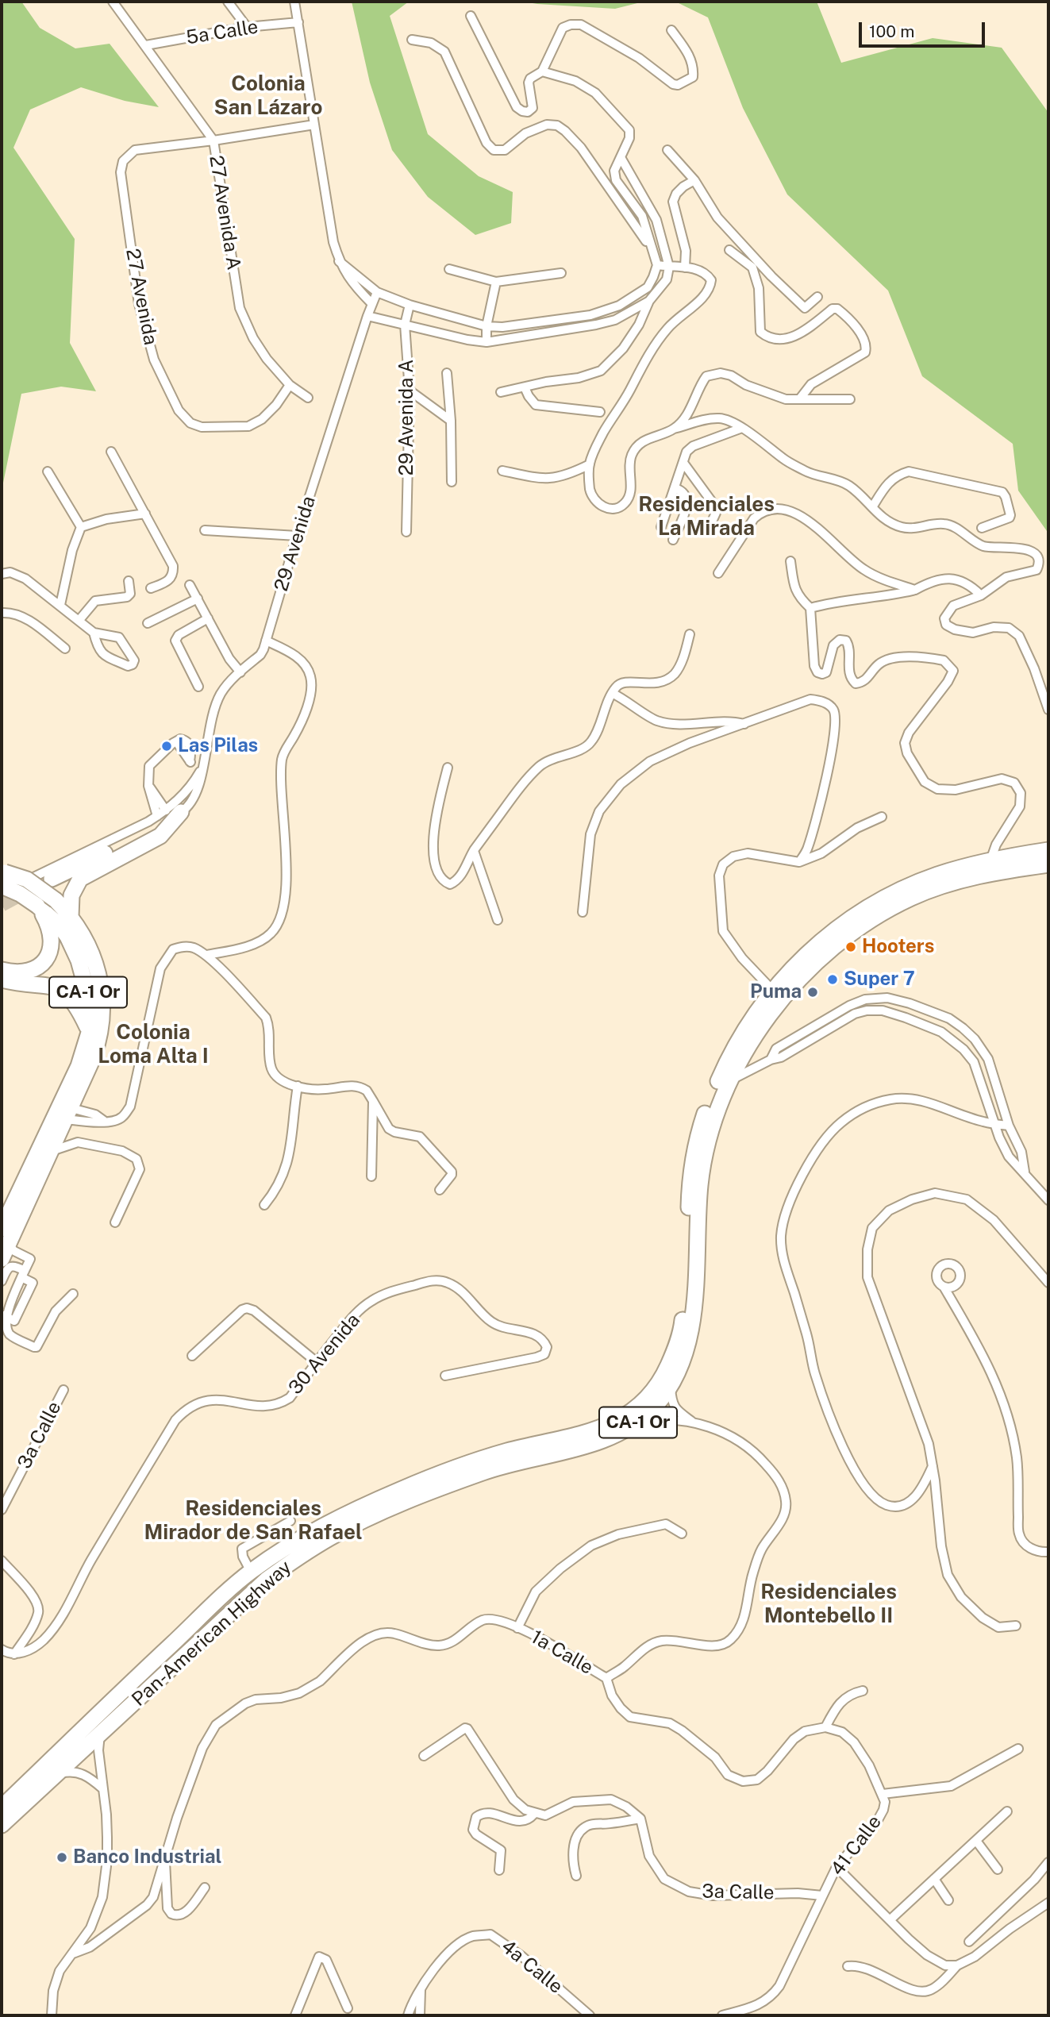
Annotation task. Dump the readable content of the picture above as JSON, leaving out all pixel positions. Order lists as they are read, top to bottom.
{
  "streets": {
    "highway": ["CA-1 Or", "Pan-American Highway"],
    "street": [
      "5a Calle",
      "27 Avenida A",
      "27 Avenida",
      "29 Avenida A",
      "29 Avenida",
      "30 Avenida",
      "3a Calle",
      "1a Calle",
      "41 Calle",
      "4a Calle"
    ]
  },
  "crossings": [
    ["5a Calle", "27 Avenida A"],
    ["27 Avenida A", "27 Avenida"],
    ["3a Calle", "41 Calle"]
  ],
  "districts": [
    "Colonia San Lázaro",
    "Residenciales La Mirada",
    "Colonia Loma Alta I",
    "Residenciales Mirador de San Rafael",
    "Residenciales Montebello II"
  ],
  "places": [
    "Las Pilas",
    "Hooters",
    "Super 7",
    "Puma",
    "Banco Industrial"
  ],
  "scale_bar": "100 m"
}
